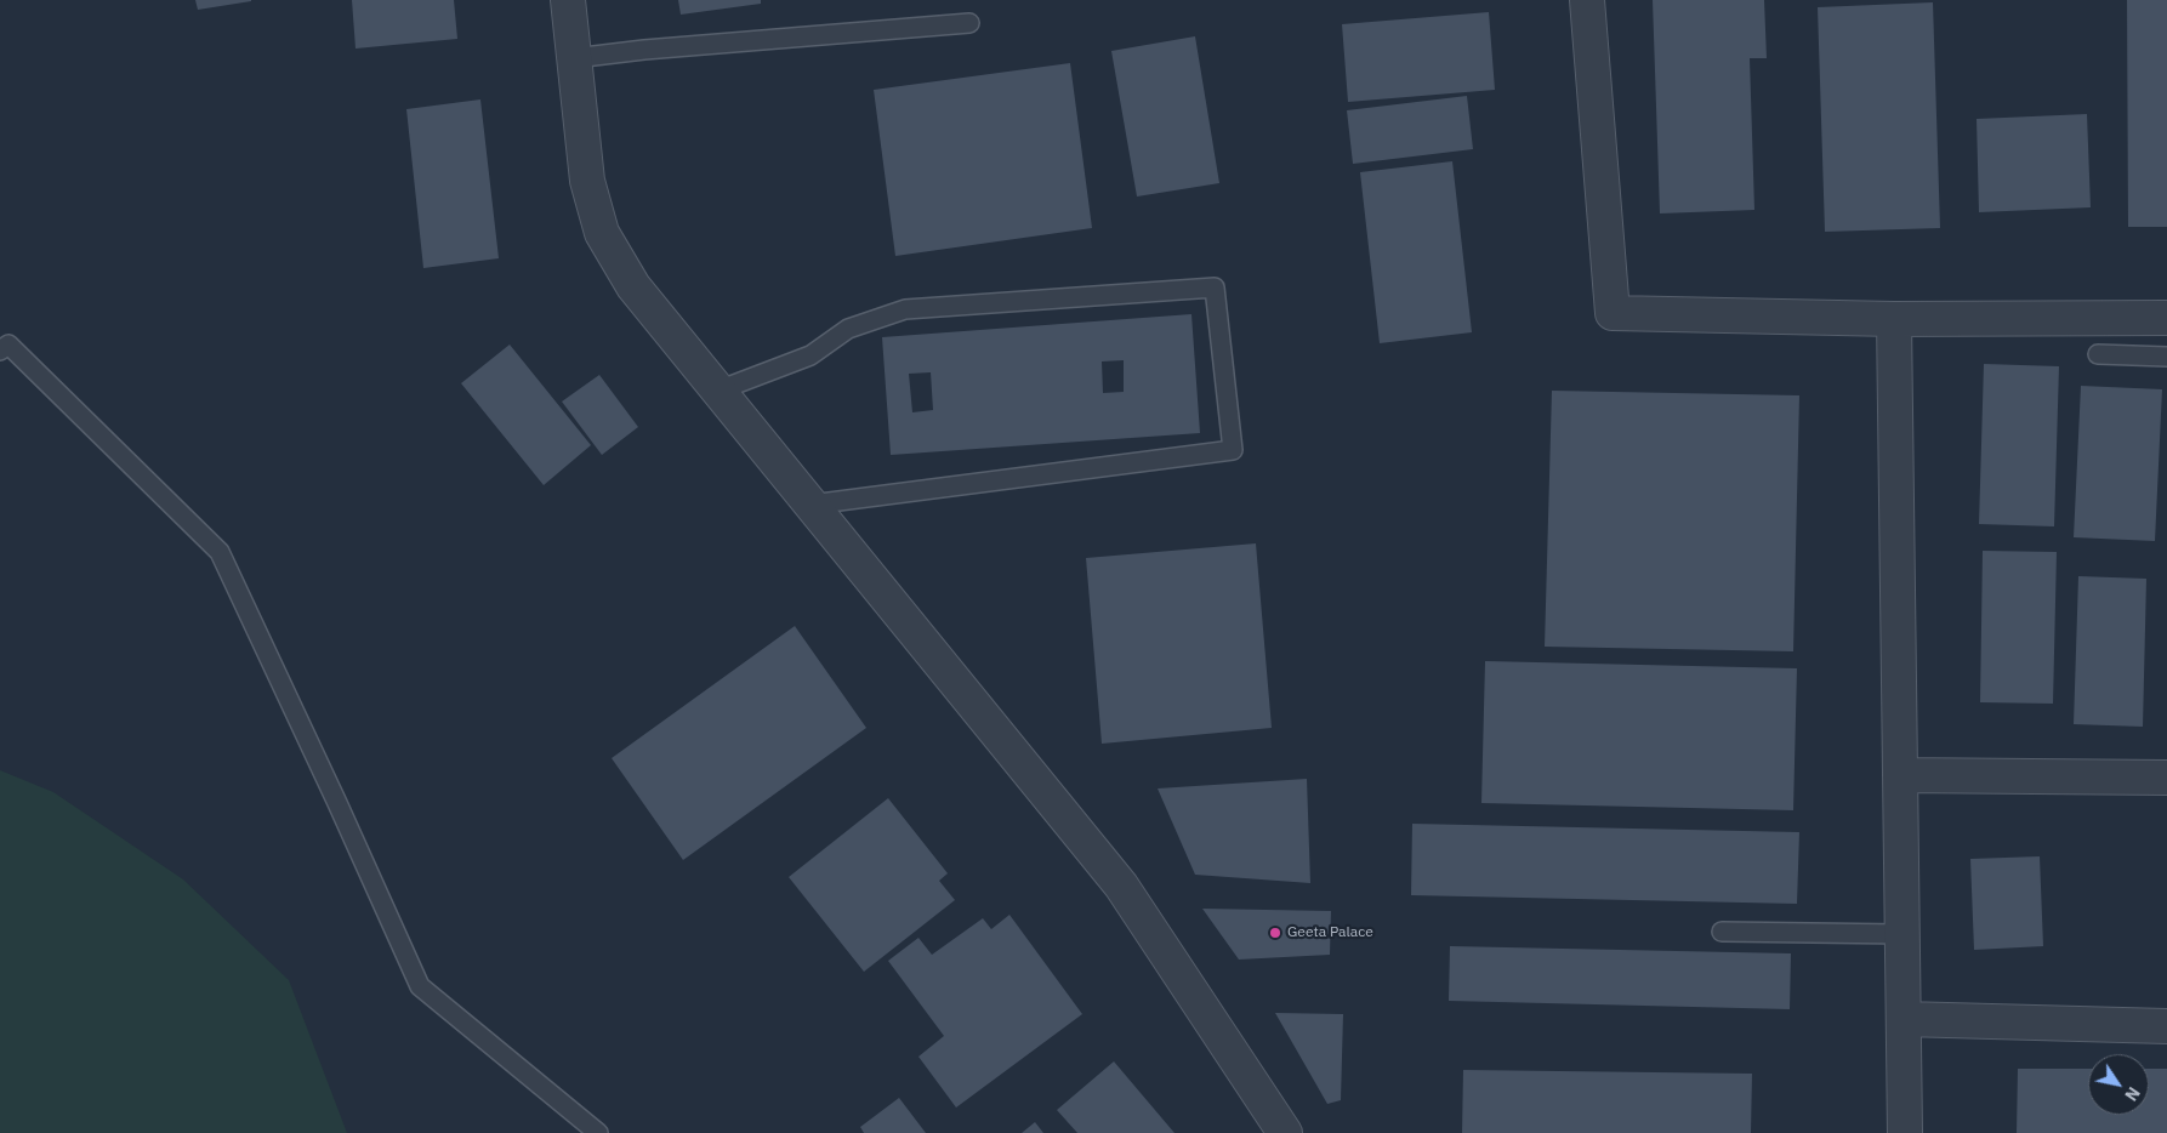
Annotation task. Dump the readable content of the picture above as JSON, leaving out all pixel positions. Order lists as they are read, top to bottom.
{
  "places": ["Geeta Palace"],
  "north": "bottom right"
}
